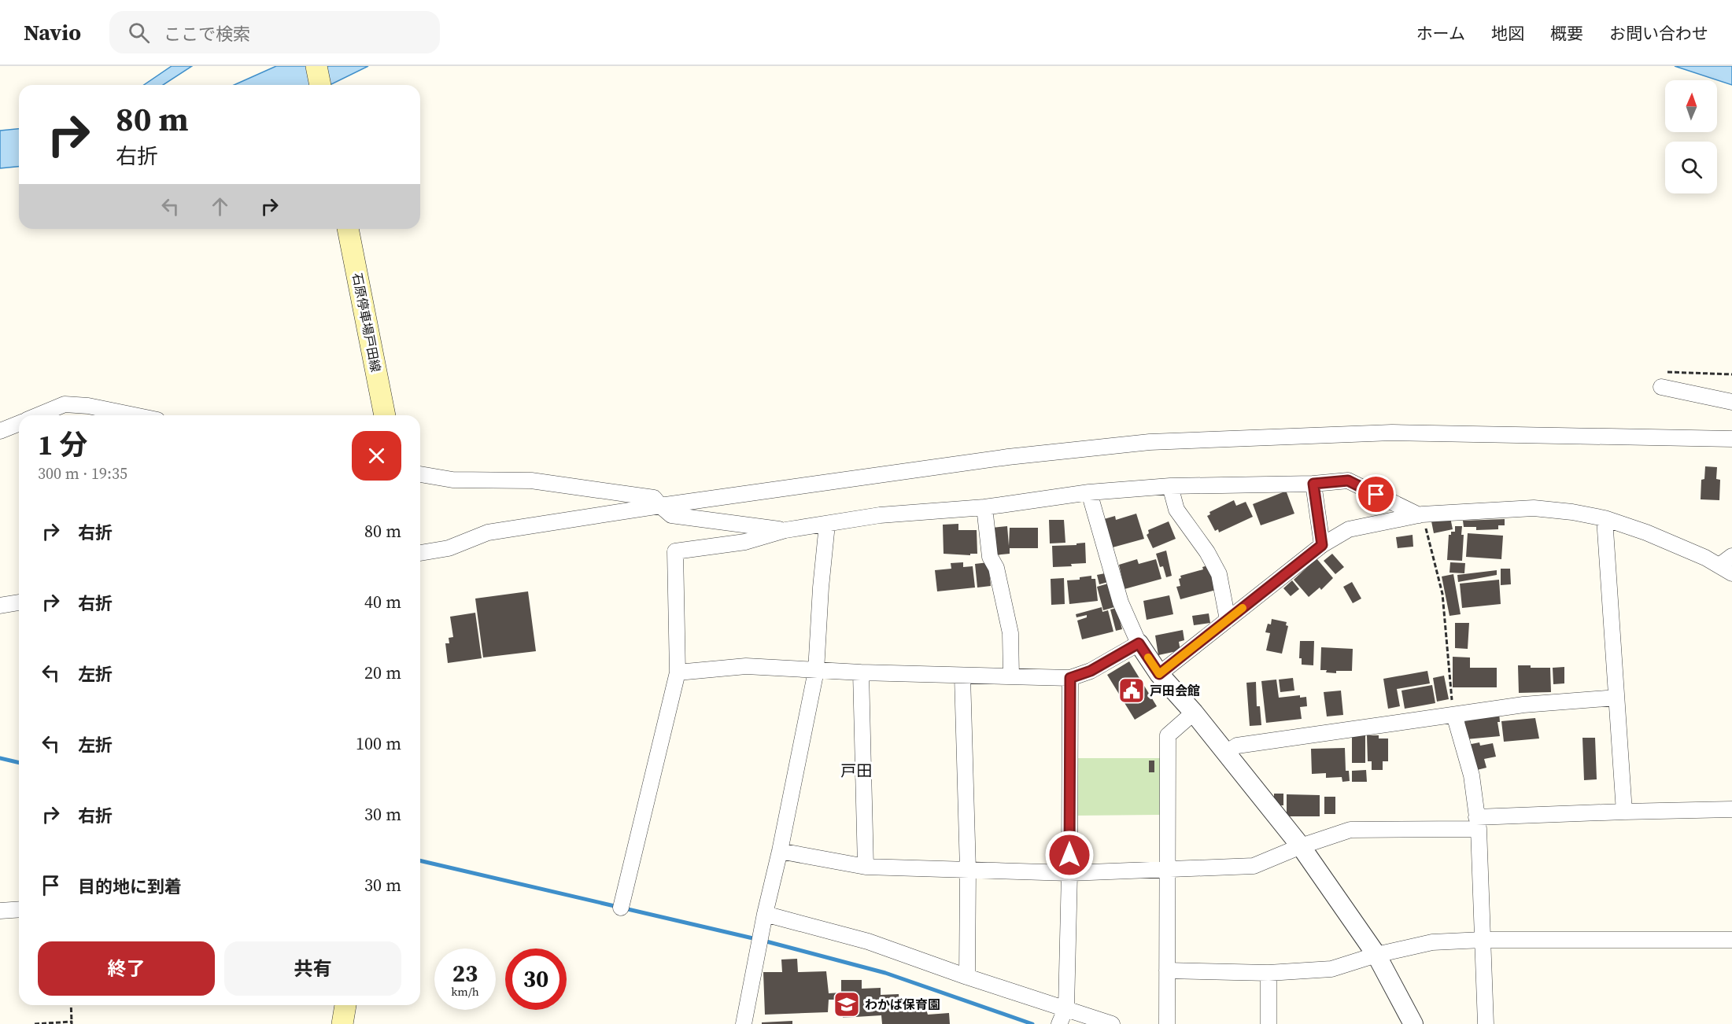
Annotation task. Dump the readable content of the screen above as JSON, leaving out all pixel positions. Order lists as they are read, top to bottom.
{
  "streets": {
    "main road": ["石原停車場戸田線"]
  },
  "districts": ["戸田"],
  "places": {
    "public building": ["戸田会館"],
    "school or university": ["わかば保育園"]
  },
  "north": "top",
  "page": {
    "header": "Navio",
    "search": "ここで検索",
    "nav": [
      "ホーム",
      "地図",
      "概要",
      "お問い合わせ"
    ],
    "turn": ["80 m", "右折"],
    "heading": ["1 分", "300 m · 19:35"],
    "list": [
      {
        "name": "右折",
        "value": "80 m"
      },
      {
        "name": "右折",
        "value": "40 m"
      },
      {
        "name": "左折",
        "value": "20 m"
      },
      {
        "name": "左折",
        "value": "100 m"
      },
      {
        "name": "右折",
        "value": "30 m"
      },
      {
        "name": "目的地に到着",
        "value": "30 m"
      }
    ],
    "buttons": ["終了", "共有"],
    "speed": "23 km/h",
    "limit": "30"
  }
}
